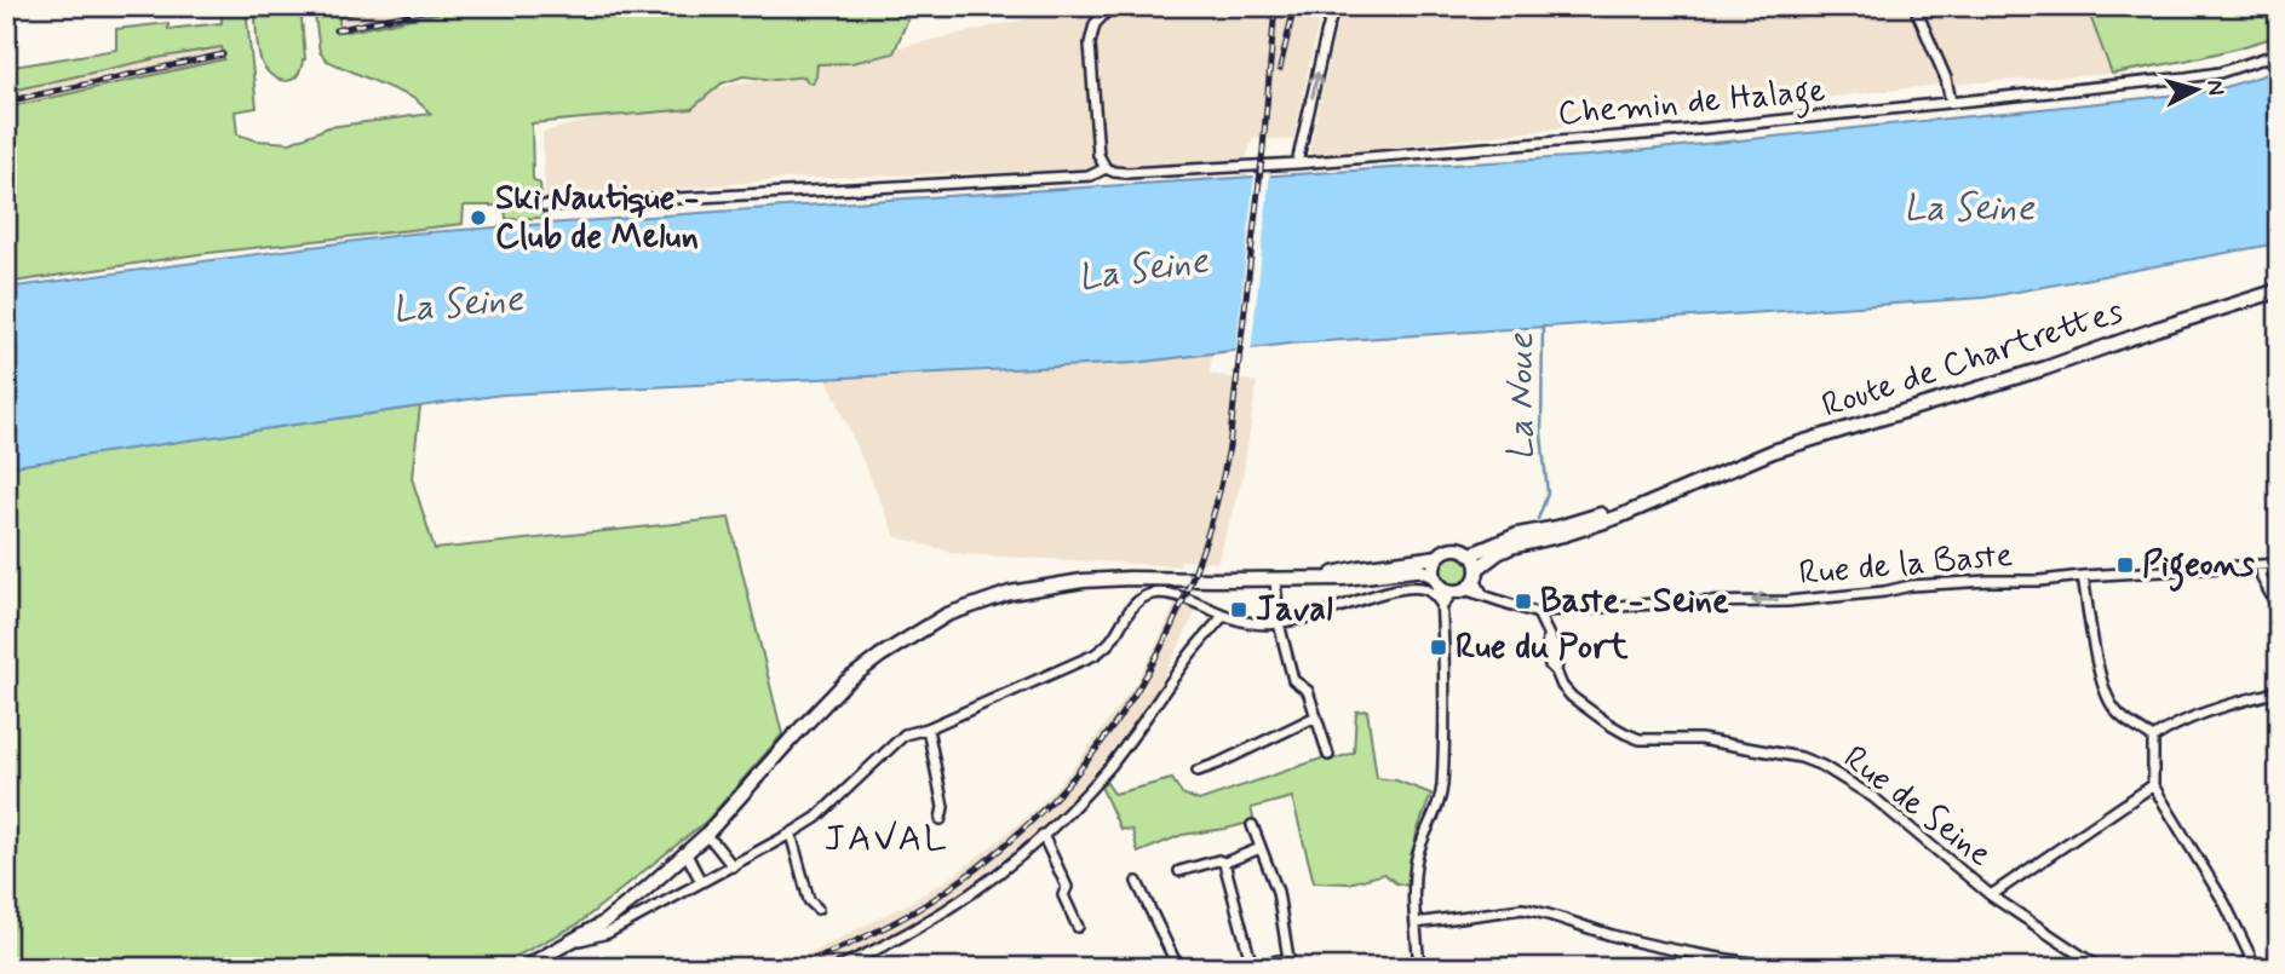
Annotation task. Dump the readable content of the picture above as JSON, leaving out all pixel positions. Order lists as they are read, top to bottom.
{
  "streets": {
    "main road": ["Route de Chartrettes"],
    "street": ["Chemin de Halage", "Rue de la Baste", "Rue de Seine"]
  },
  "crossings": [
    ["Rue de la Baste", "Rue de Seine"]
  ],
  "one_way": ["Rue de la Baste"],
  "districts": ["JAVAL"],
  "water": ["La Seine", "La Noue"],
  "places": {
    "other": ["Ski Nautique - Club de Melun"],
    "transit": [
      "Pigeons",
      "Baste - Seine",
      "Javal",
      "Rue du Port"
    ]
  },
  "north": "right"
}
